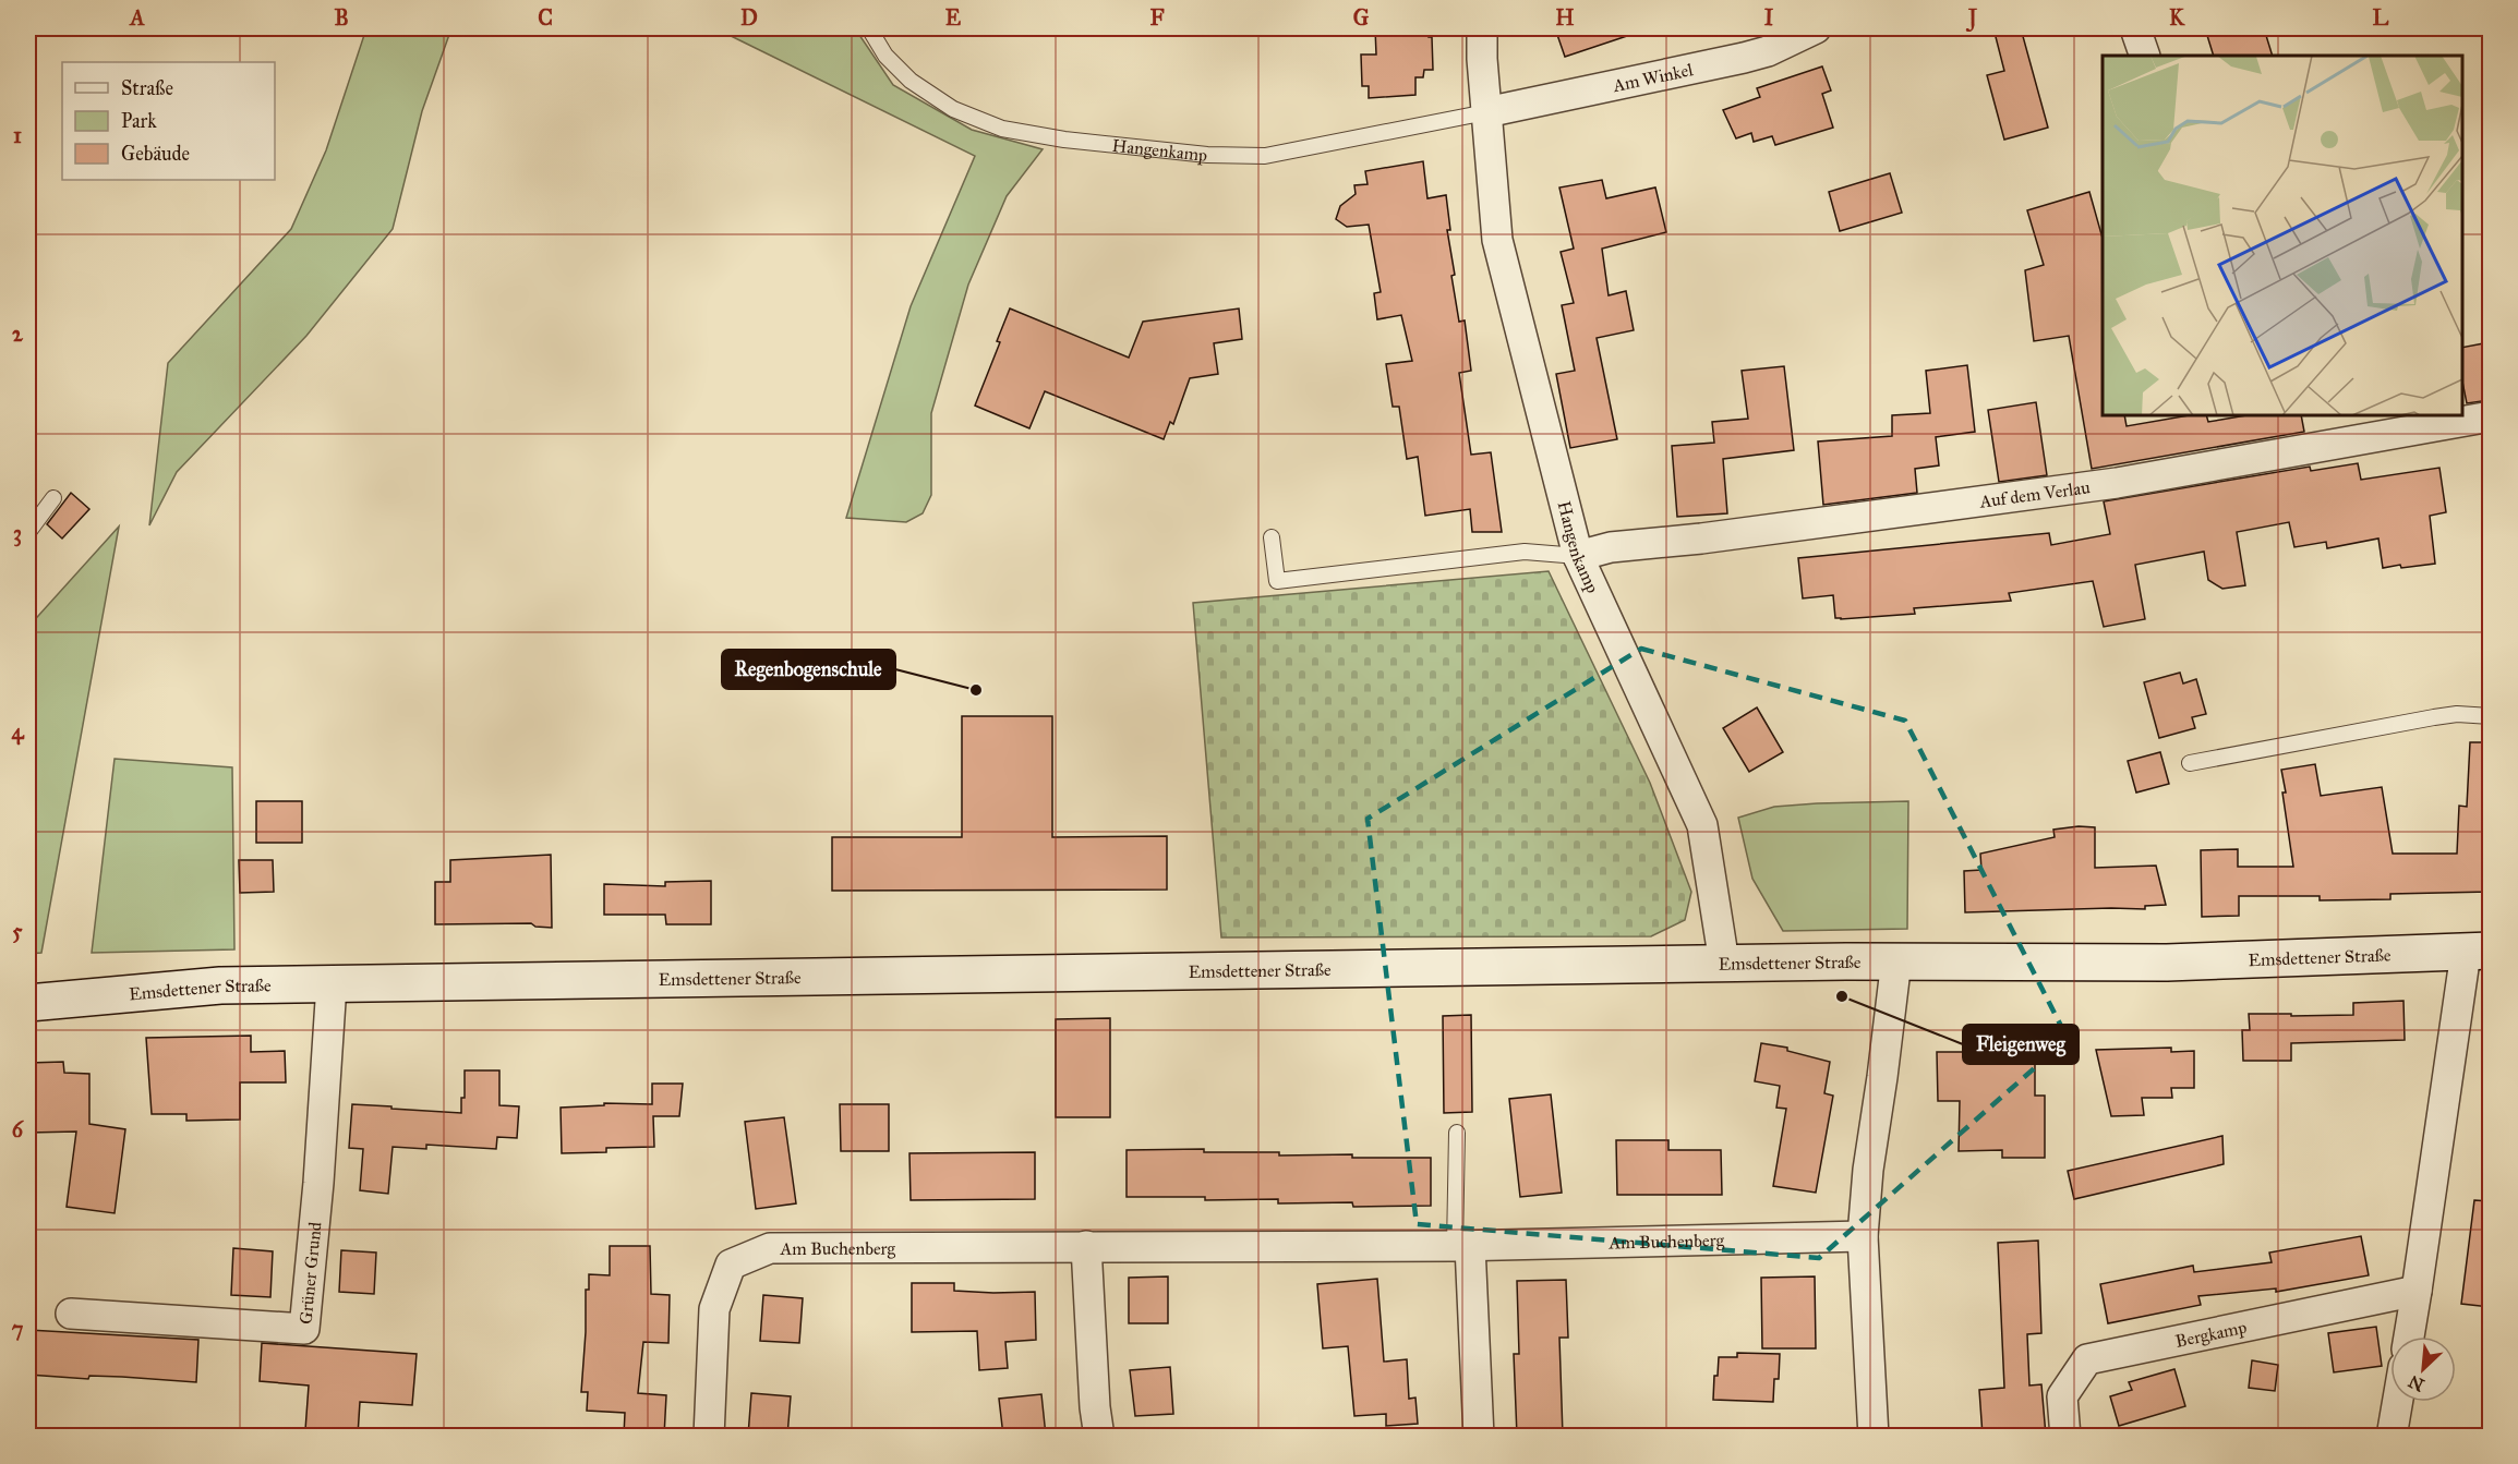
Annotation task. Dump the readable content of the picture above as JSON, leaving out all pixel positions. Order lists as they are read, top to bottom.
{
  "streets": {
    "main road": ["Emsdettener Straße"],
    "street": [
      "Am Winkel",
      "Hangenkamp",
      "Auf dem Verlau",
      "Am Buchenberg",
      "Grüner Grund",
      "Bergkamp"
    ]
  },
  "crossings": [
    ["Am Winkel", "Hangenkamp"],
    ["Hangenkamp", "Auf dem Verlau"],
    ["Hangenkamp", "Emsdettener Straße"],
    ["Emsdettener Straße", "Grüner Grund"]
  ],
  "places": ["Regenbogenschule", "Fleigenweg"],
  "legend": ["Straße", "Park", "Gebäude"],
  "north": "bottom left",
  "grid": {
    "columns": [
      "A",
      "B",
      "C",
      "D",
      "E",
      "F",
      "G",
      "H",
      "I",
      "J",
      "K",
      "L"
    ],
    "rows": [
      "1",
      "2",
      "3",
      "4",
      "5",
      "6",
      "7"
    ]
  }
}
